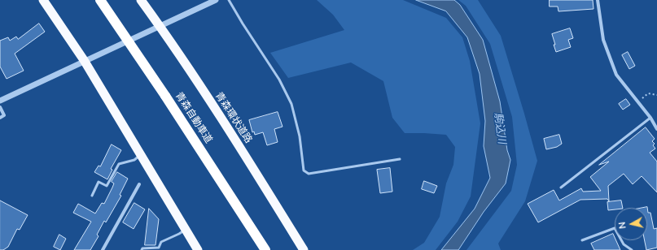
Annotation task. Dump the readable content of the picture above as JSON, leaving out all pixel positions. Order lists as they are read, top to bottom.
{
  "streets": {
    "highway": ["青森自動車道", "青森環状道路"]
  },
  "water": ["駒込川"],
  "north": "left"
}
